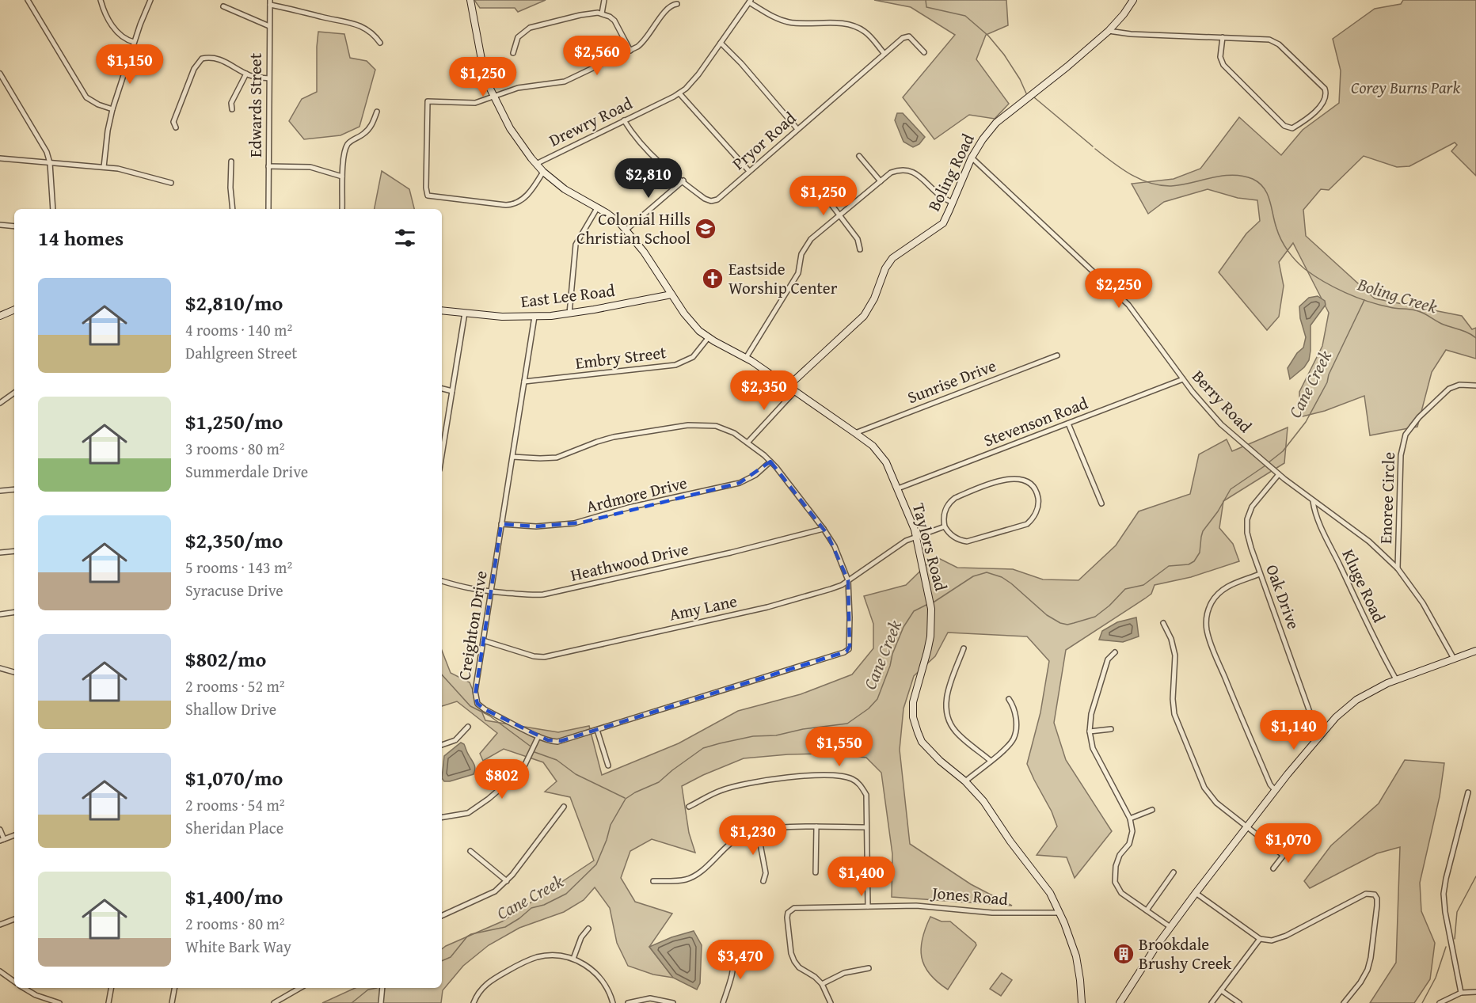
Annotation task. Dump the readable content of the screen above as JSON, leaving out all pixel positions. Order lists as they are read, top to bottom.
{
  "streets": {
    "street": [
      "Edwards Street",
      "Drewry Road",
      "Pryor Road",
      "Boling Road",
      "East Lee Road",
      "Embry Street",
      "Sunrise Drive",
      "Berry Road",
      "Stevenson Road",
      "Ardmore Drive",
      "Enoree Circle",
      "Taylors Road",
      "Heathwood Drive",
      "Kluge Road",
      "Oak Drive",
      "Amy Lane",
      "Creighton Drive",
      "Jones Road"
    ]
  },
  "crossings": [
    ["Drewry Road", "Pryor Road"],
    ["Drewry Road", "Taylors Road"],
    ["Boling Road", "Berry Road"],
    ["Boling Road", "Taylors Road"],
    ["East Lee Road", "Taylors Road"],
    ["East Lee Road", "Creighton Drive"],
    ["Embry Street", "Taylors Road"],
    ["Embry Street", "Creighton Drive"],
    ["Sunrise Drive", "Taylors Road"],
    ["Berry Road", "Stevenson Road"],
    ["Berry Road", "Enoree Circle"],
    ["Berry Road", "Kluge Road"],
    ["Berry Road", "Oak Drive"],
    ["Stevenson Road", "Taylors Road"],
    ["Ardmore Drive", "Creighton Drive"],
    ["Taylors Road", "Amy Lane"],
    ["Taylors Road", "Jones Road"],
    ["Heathwood Drive", "Creighton Drive"],
    ["Amy Lane", "Creighton Drive"]
  ],
  "water": ["Boling Creek", "Cane Creek"],
  "parks": ["Corey Burns Park"],
  "places": {
    "school or university": ["Colonial Hills Christian School"],
    "church": ["Eastside Worship Center"],
    "building": ["Brookdale Brushy Creek"]
  },
  "page": {
    "price": [
      "$2,560",
      "$1,150",
      "$1,250",
      "$2,810",
      "$1,250",
      "$2,250",
      "$2,350",
      "$1,140",
      "$1,550",
      "$802",
      "$1,230",
      "$1,070",
      "$1,400",
      "$3,470"
    ],
    "heading": "14 homes",
    "list": [
      {
        "name": "$2,810/mo",
        "note": "4 rooms · 140 m² · Dahlgreen Street"
      },
      {
        "name": "$1,250/mo",
        "note": "3 rooms · 80 m² · Summerdale Drive"
      },
      {
        "name": "$2,350/mo",
        "note": "5 rooms · 143 m² · Syracuse Drive"
      },
      {
        "name": "$802/mo",
        "note": "2 rooms · 52 m² · Shallow Drive"
      },
      {
        "name": "$1,070/mo",
        "note": "2 rooms · 54 m² · Sheridan Place"
      },
      {
        "name": "$1,400/mo",
        "note": "2 rooms · 80 m² · White Bark Way"
      }
    ]
  }
}
